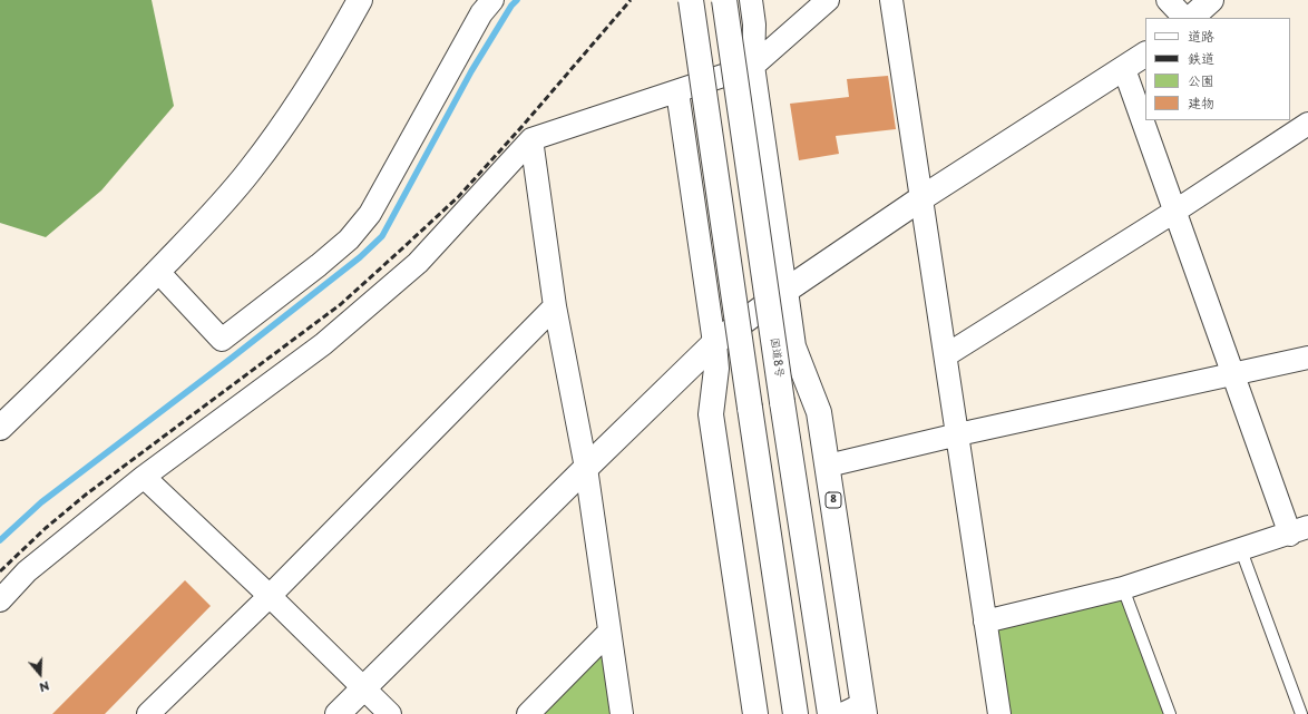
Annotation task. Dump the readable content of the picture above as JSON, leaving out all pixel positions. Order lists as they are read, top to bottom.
{
  "streets": {
    "main road": ["国道8号", "8"]
  },
  "legend": [
    "道路",
    "鉄道",
    "公園",
    "建物"
  ],
  "north": "bottom"
}
